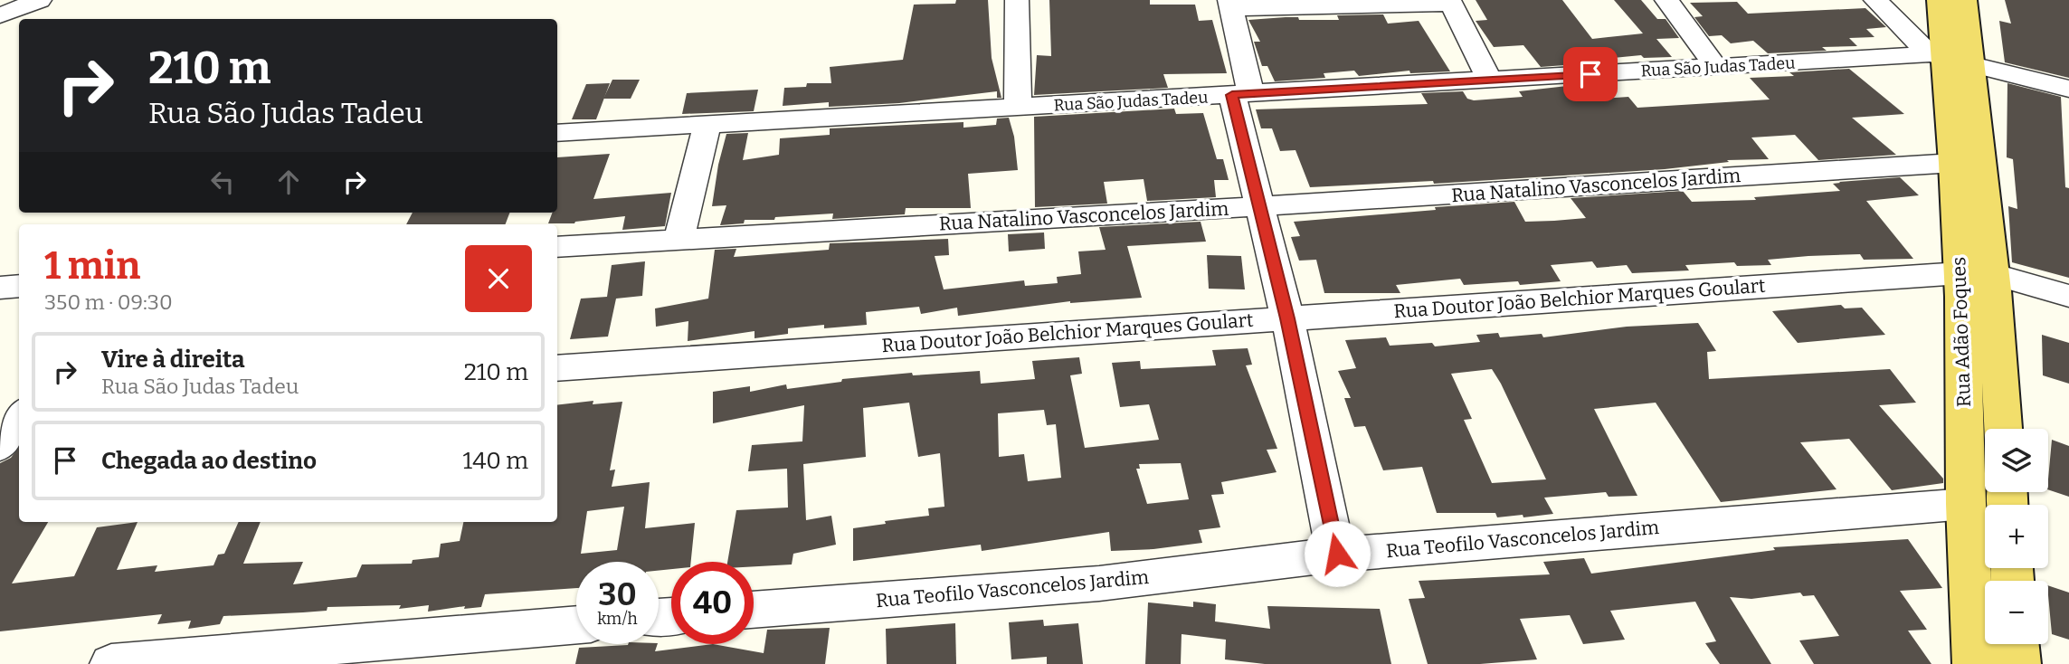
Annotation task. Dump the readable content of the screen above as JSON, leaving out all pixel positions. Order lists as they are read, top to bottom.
{
  "streets": {
    "main road": ["Rua Adão Foques"],
    "street": [
      "Rua São Judas Tadeu",
      "Rua Natalino Vasconcelos Jardim",
      "Rua Doutor João Belchior Marques Goulart",
      "Rua Teofilo Vasconcelos Jardim"
    ]
  },
  "crossings": [
    ["Rua São Judas Tadeu", "Rua Adão Foques"],
    ["Rua Natalino Vasconcelos Jardim", "Rua Adão Foques"],
    ["Rua Doutor João Belchior Marques Goulart", "Rua Adão Foques"],
    ["Rua Adão Foques", "Rua Teofilo Vasconcelos Jardim"]
  ],
  "page": {
    "turn": ["210 m", "Rua São Judas Tadeu"],
    "heading": ["1 min", "350 m · 09:30"],
    "list": [
      {
        "name": "Vire à direita",
        "note": "Rua São Judas Tadeu",
        "value": "210 m"
      },
      {
        "name": "Chegada ao destino",
        "value": "140 m"
      }
    ],
    "map_buttons": ["+", "−"],
    "speed": "30 km/h",
    "limit": "40"
  }
}
